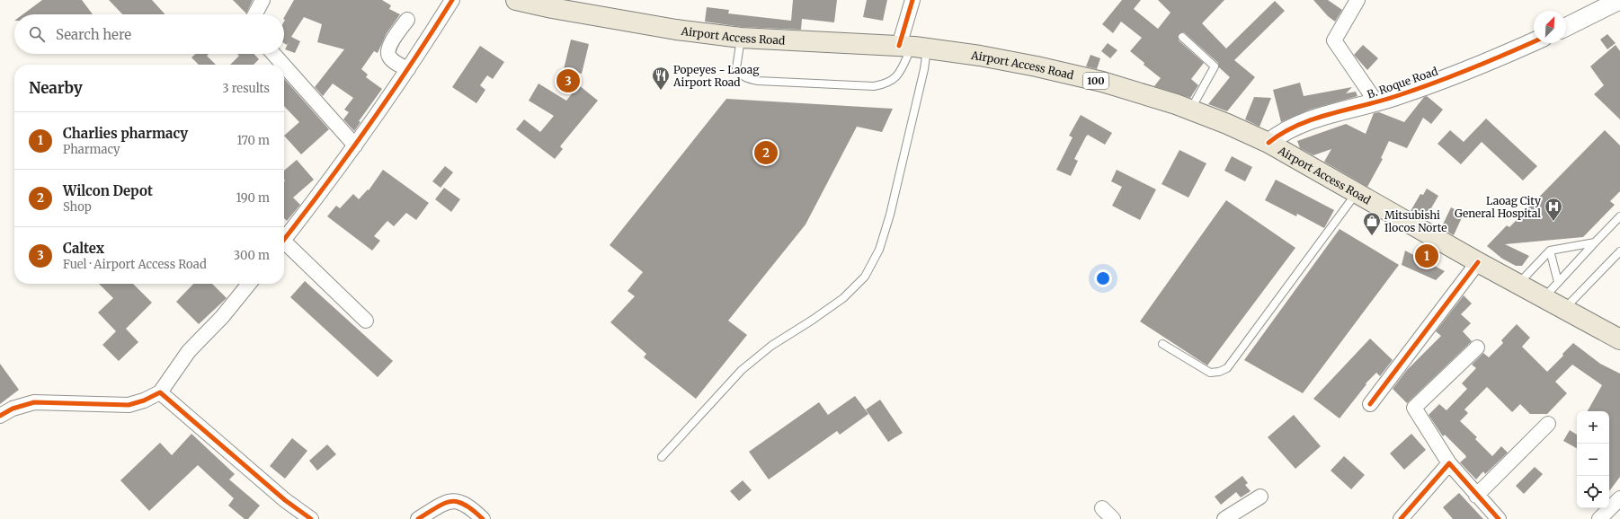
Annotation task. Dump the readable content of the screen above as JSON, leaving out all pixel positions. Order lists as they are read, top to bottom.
{
  "streets": {
    "main road": ["Airport Access Road", "100"],
    "street": ["B. Roque Road"]
  },
  "crossings": [
    ["Airport Access Road", "B. Roque Road"]
  ],
  "places": {
    "restaurant": ["Popeyes - Laoag Airport Road"],
    "hospital": ["Laoag City General Hospital"],
    "shop": ["Mitsubishi Ilocos Norte"]
  },
  "north": "top right",
  "page": {
    "search": "Search here",
    "heading": ["Nearby", "3 results"],
    "pins": ["3", "2", "1"],
    "list": [
      {
        "mark": "1",
        "name": "Charlies pharmacy",
        "note": "Pharmacy",
        "value": "170 m"
      },
      {
        "mark": "2",
        "name": "Wilcon Depot",
        "note": "Shop",
        "value": "190 m"
      },
      {
        "mark": "3",
        "name": "Caltex",
        "note": "Fuel · Airport Access Road",
        "value": "300 m"
      }
    ],
    "map_buttons": ["+", "−"]
  }
}
